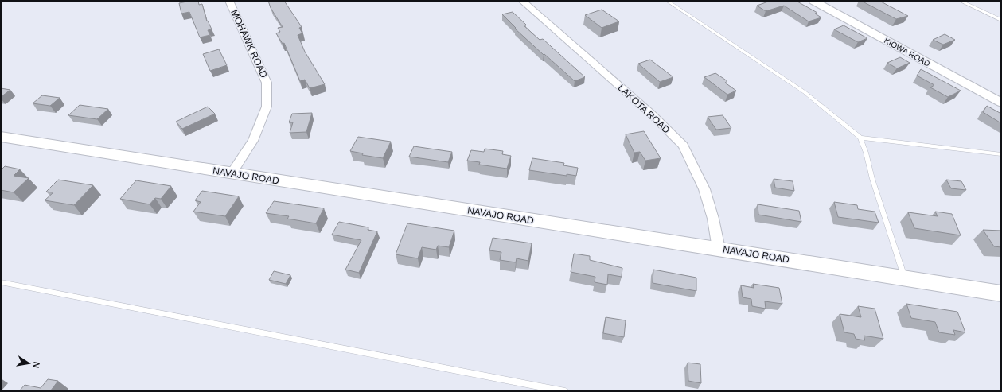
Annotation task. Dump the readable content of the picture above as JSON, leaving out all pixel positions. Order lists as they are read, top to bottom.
{
  "streets": {
    "main road": ["NAVAJO ROAD"],
    "street": ["MOHAWK ROAD", "KIOWA ROAD", "LAKOTA ROAD"]
  },
  "crossings": [
    ["MOHAWK ROAD", "NAVAJO ROAD"],
    ["LAKOTA ROAD", "NAVAJO ROAD"]
  ],
  "north": "right"
}
